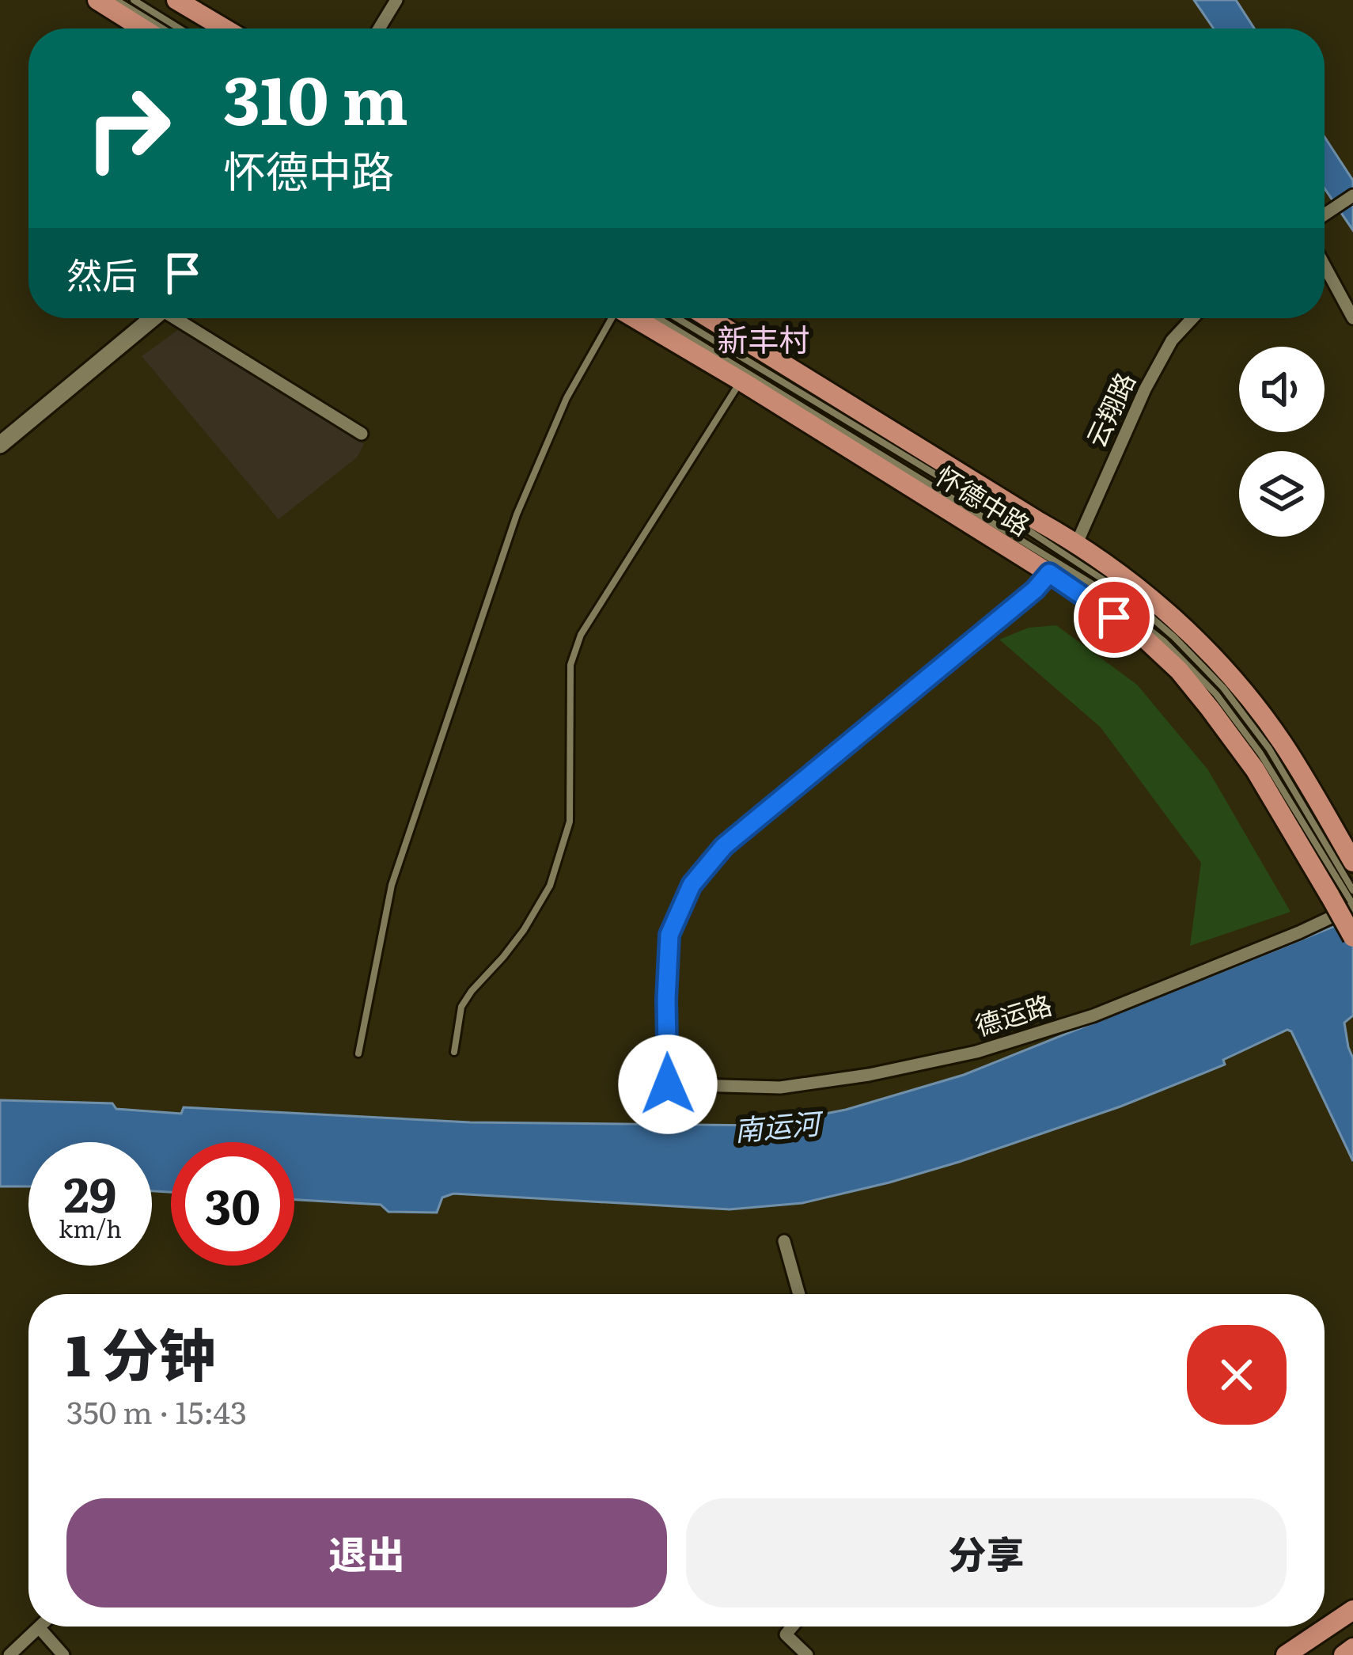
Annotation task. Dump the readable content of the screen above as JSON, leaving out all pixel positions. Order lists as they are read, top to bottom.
{
  "streets": {
    "main road": ["怀德中路"],
    "street": ["云翔路", "德运路"]
  },
  "crossings": [
    ["云翔路", "怀德中路"],
    ["怀德中路", "德运路"]
  ],
  "districts": ["新丰村"],
  "water": ["南运河"],
  "page": {
    "turn": ["310 m", "怀德中路"],
    "then": "然后",
    "speed": "29 km/h",
    "limit": "30",
    "heading": ["1 分钟", "350 m · 15:43"],
    "buttons": ["退出", "分享"]
  }
}
